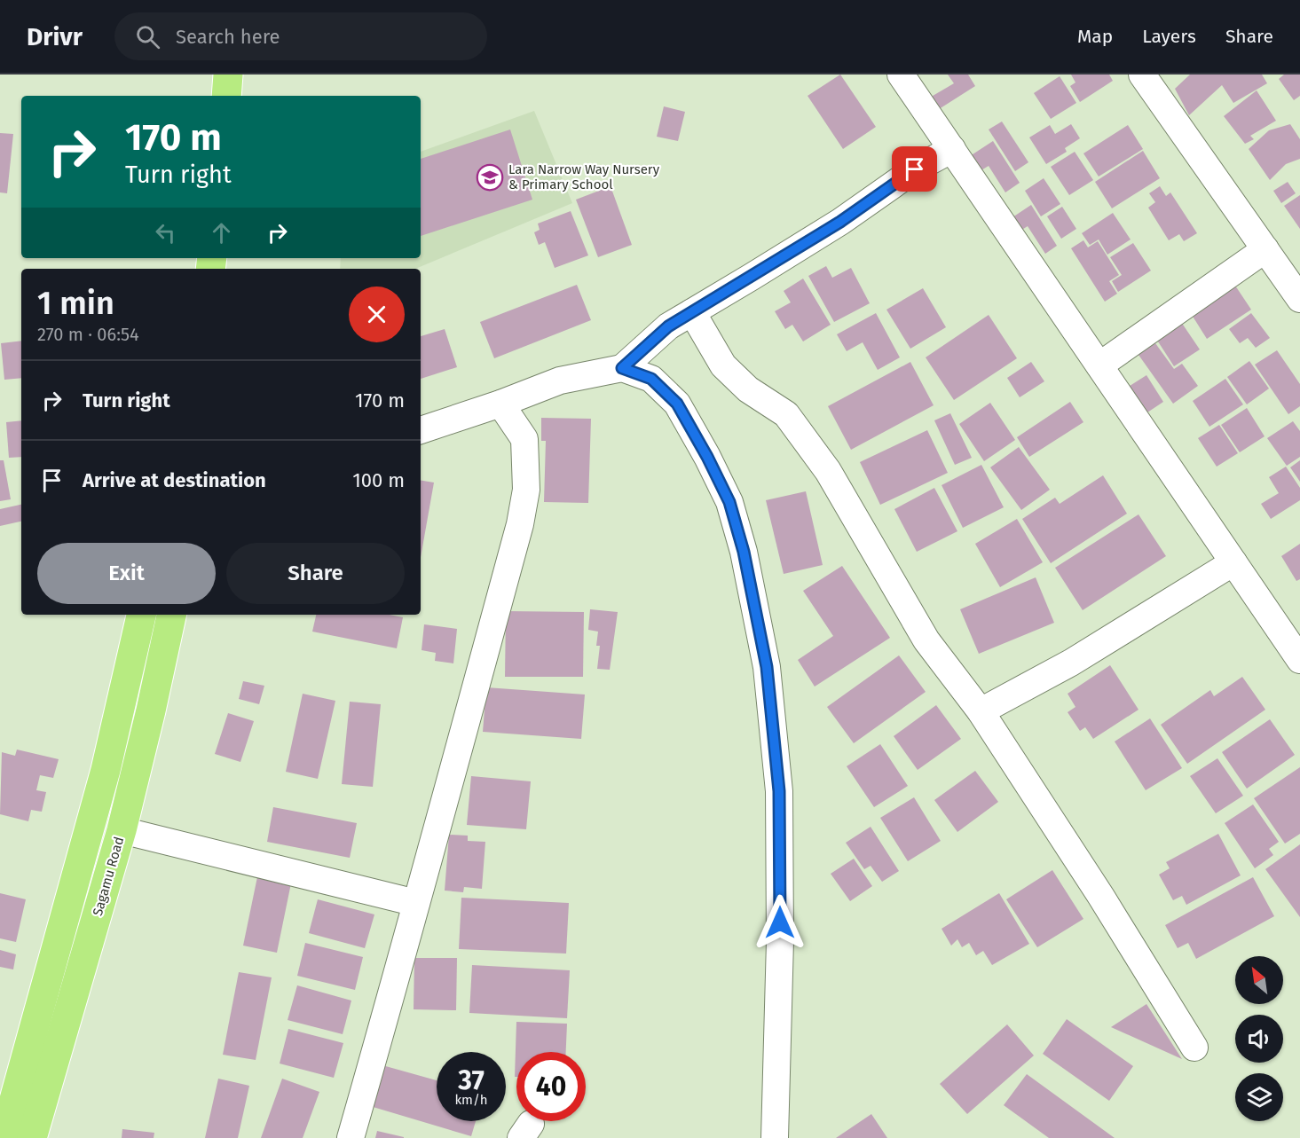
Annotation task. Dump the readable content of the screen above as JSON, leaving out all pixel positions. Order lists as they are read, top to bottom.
{
  "streets": {
    "highway": ["Sagamu Road"]
  },
  "places": {
    "school or university": ["Lara Narrow Way Nursery & Primary School"]
  },
  "north": "top left",
  "page": {
    "header": "Drivr",
    "search": "Search here",
    "nav": ["Map", "Layers", "Share"],
    "turn": ["170 m", "Turn right"],
    "heading": ["1 min", "270 m · 06:54"],
    "list": [
      {
        "name": "Turn right",
        "value": "170 m"
      },
      {
        "name": "Arrive at destination",
        "value": "100 m"
      }
    ],
    "buttons": ["Exit", "Share"],
    "speed": "37 km/h",
    "limit": "40"
  }
}
